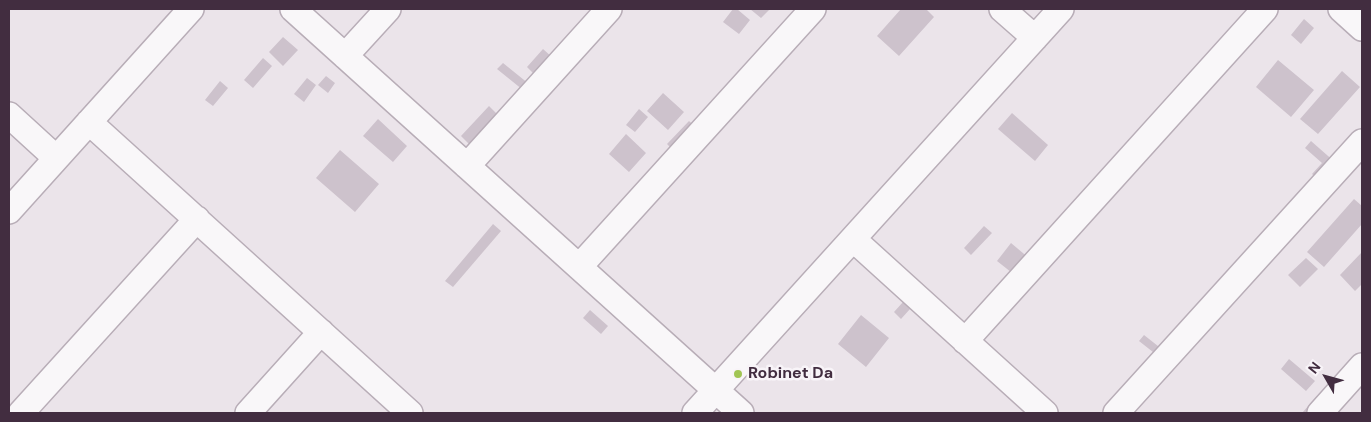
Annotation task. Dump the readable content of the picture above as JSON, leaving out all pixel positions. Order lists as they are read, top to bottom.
{
  "places": ["Robinet Da"],
  "north": "top left"
}
